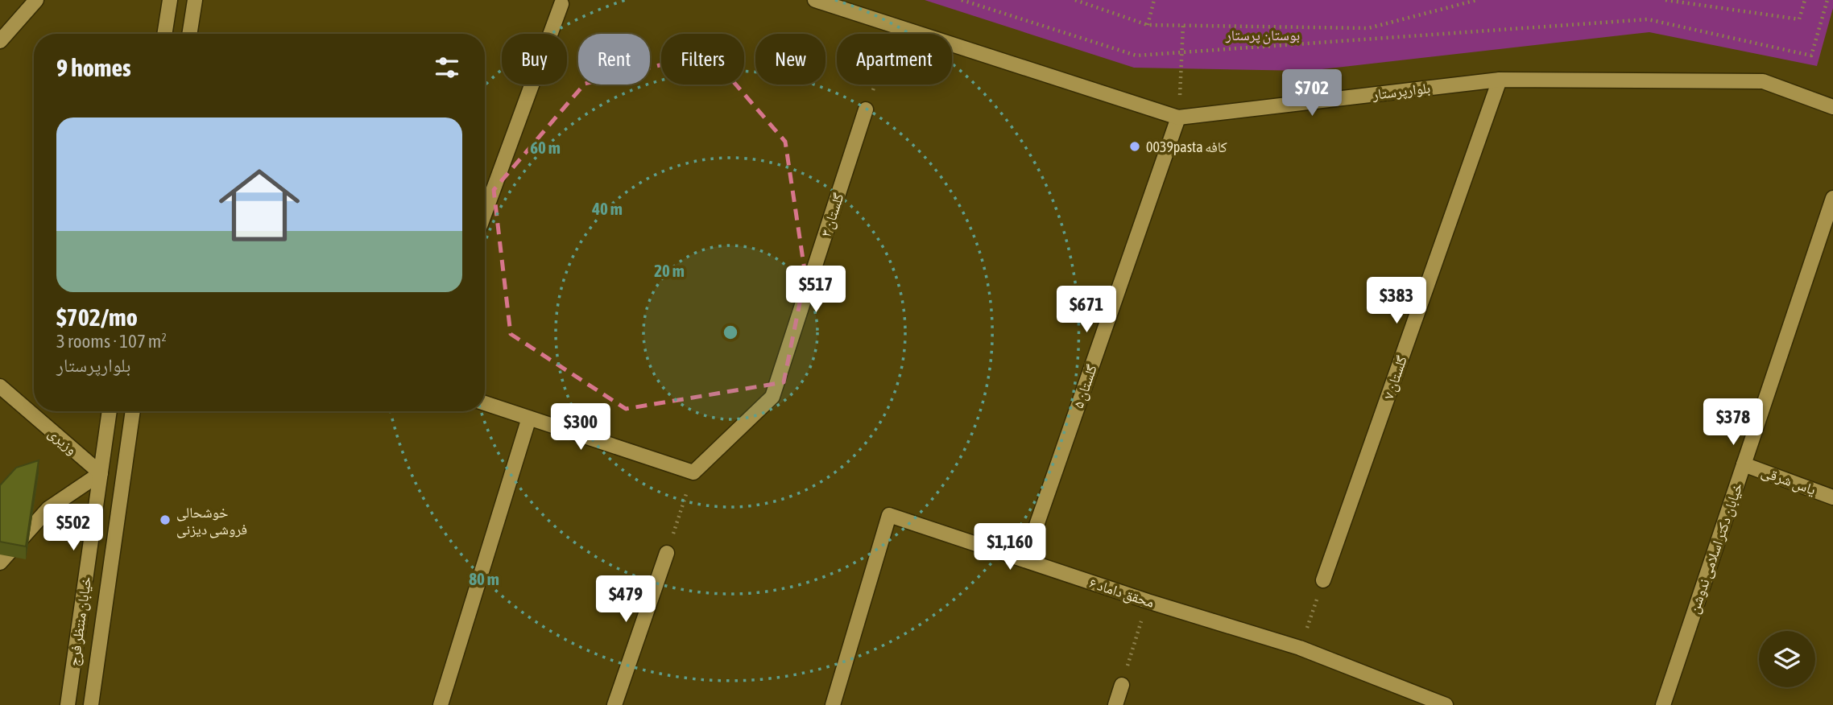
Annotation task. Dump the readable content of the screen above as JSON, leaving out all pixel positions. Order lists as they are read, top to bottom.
{
  "streets": {
    "street": [
      "بلوارپرستار",
      "گلستان ۳",
      "گلستان ۷",
      "گلستان ۵",
      "وزیری",
      "یاس شرقی",
      "خيابان دکتر اسلامی ندوشن",
      "محقق داماد ۶",
      "خیابان منتظر فرج"
    ]
  },
  "crossings": [
    ["بلوارپرستار", "گلستان ۷"],
    ["بلوارپرستار", "گلستان ۵"],
    ["گلستان ۵", "محقق داماد ۶"],
    ["وزیری", "خیابان منتظر فرج"],
    ["یاس شرقی", "خيابان دکتر اسلامی ندوشن"]
  ],
  "parks": ["بوستان پرستار"],
  "places": ["0039pasta کافه", "خوشحالی فروشی دیزنی"],
  "page": {
    "chip": [
      "Buy",
      "Rent",
      "Filters",
      "New",
      "Apartment"
    ],
    "heading": "9 homes",
    "price": [
      "$702",
      "$517",
      "$383",
      "$671",
      "$378",
      "$300",
      "$502",
      "$1,160",
      "$479"
    ],
    "list": [
      {
        "name": "$702/mo",
        "note": "3 rooms · 107 m² · بلوارپرستار"
      }
    ]
  },
  "rings": [
    "60 m",
    "40 m",
    "20 m",
    "80 m"
  ]
}
